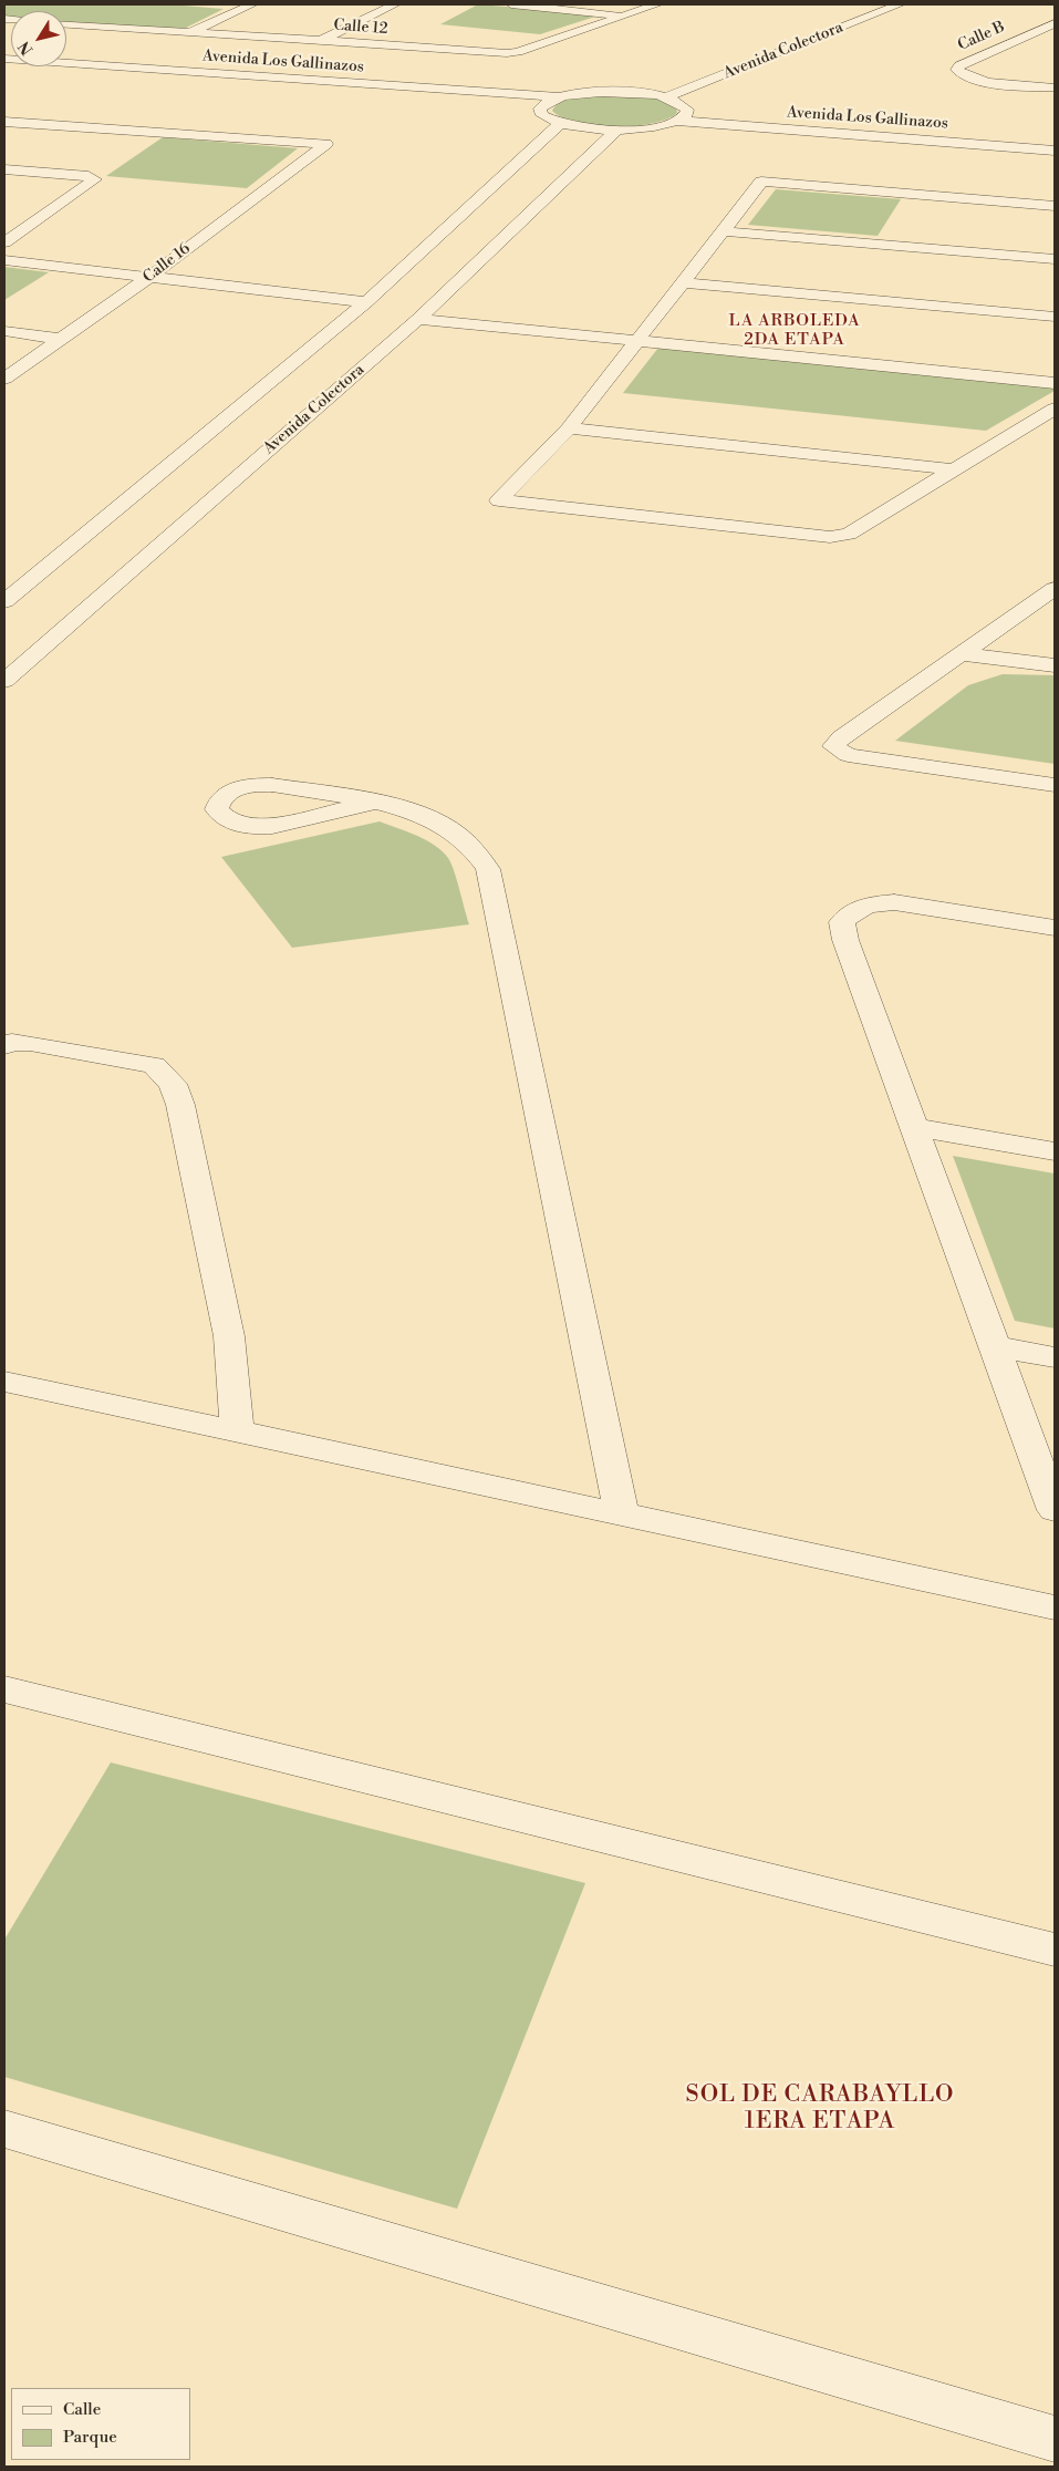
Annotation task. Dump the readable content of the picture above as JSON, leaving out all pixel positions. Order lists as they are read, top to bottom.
{
  "streets": {
    "street": [
      "Calle 12",
      "Calle B",
      "Avenida Colectora",
      "Avenida Los Gallinazos",
      "Calle 16"
    ]
  },
  "crossings": [
    ["Avenida Colectora", "Avenida Los Gallinazos"]
  ],
  "districts": ["LA ARBOLEDA 2DA ETAPA", "SOL DE CARABAYLLO 1ERA ETAPA"],
  "legend": ["Calle", "Parque"],
  "north": "bottom left"
}
